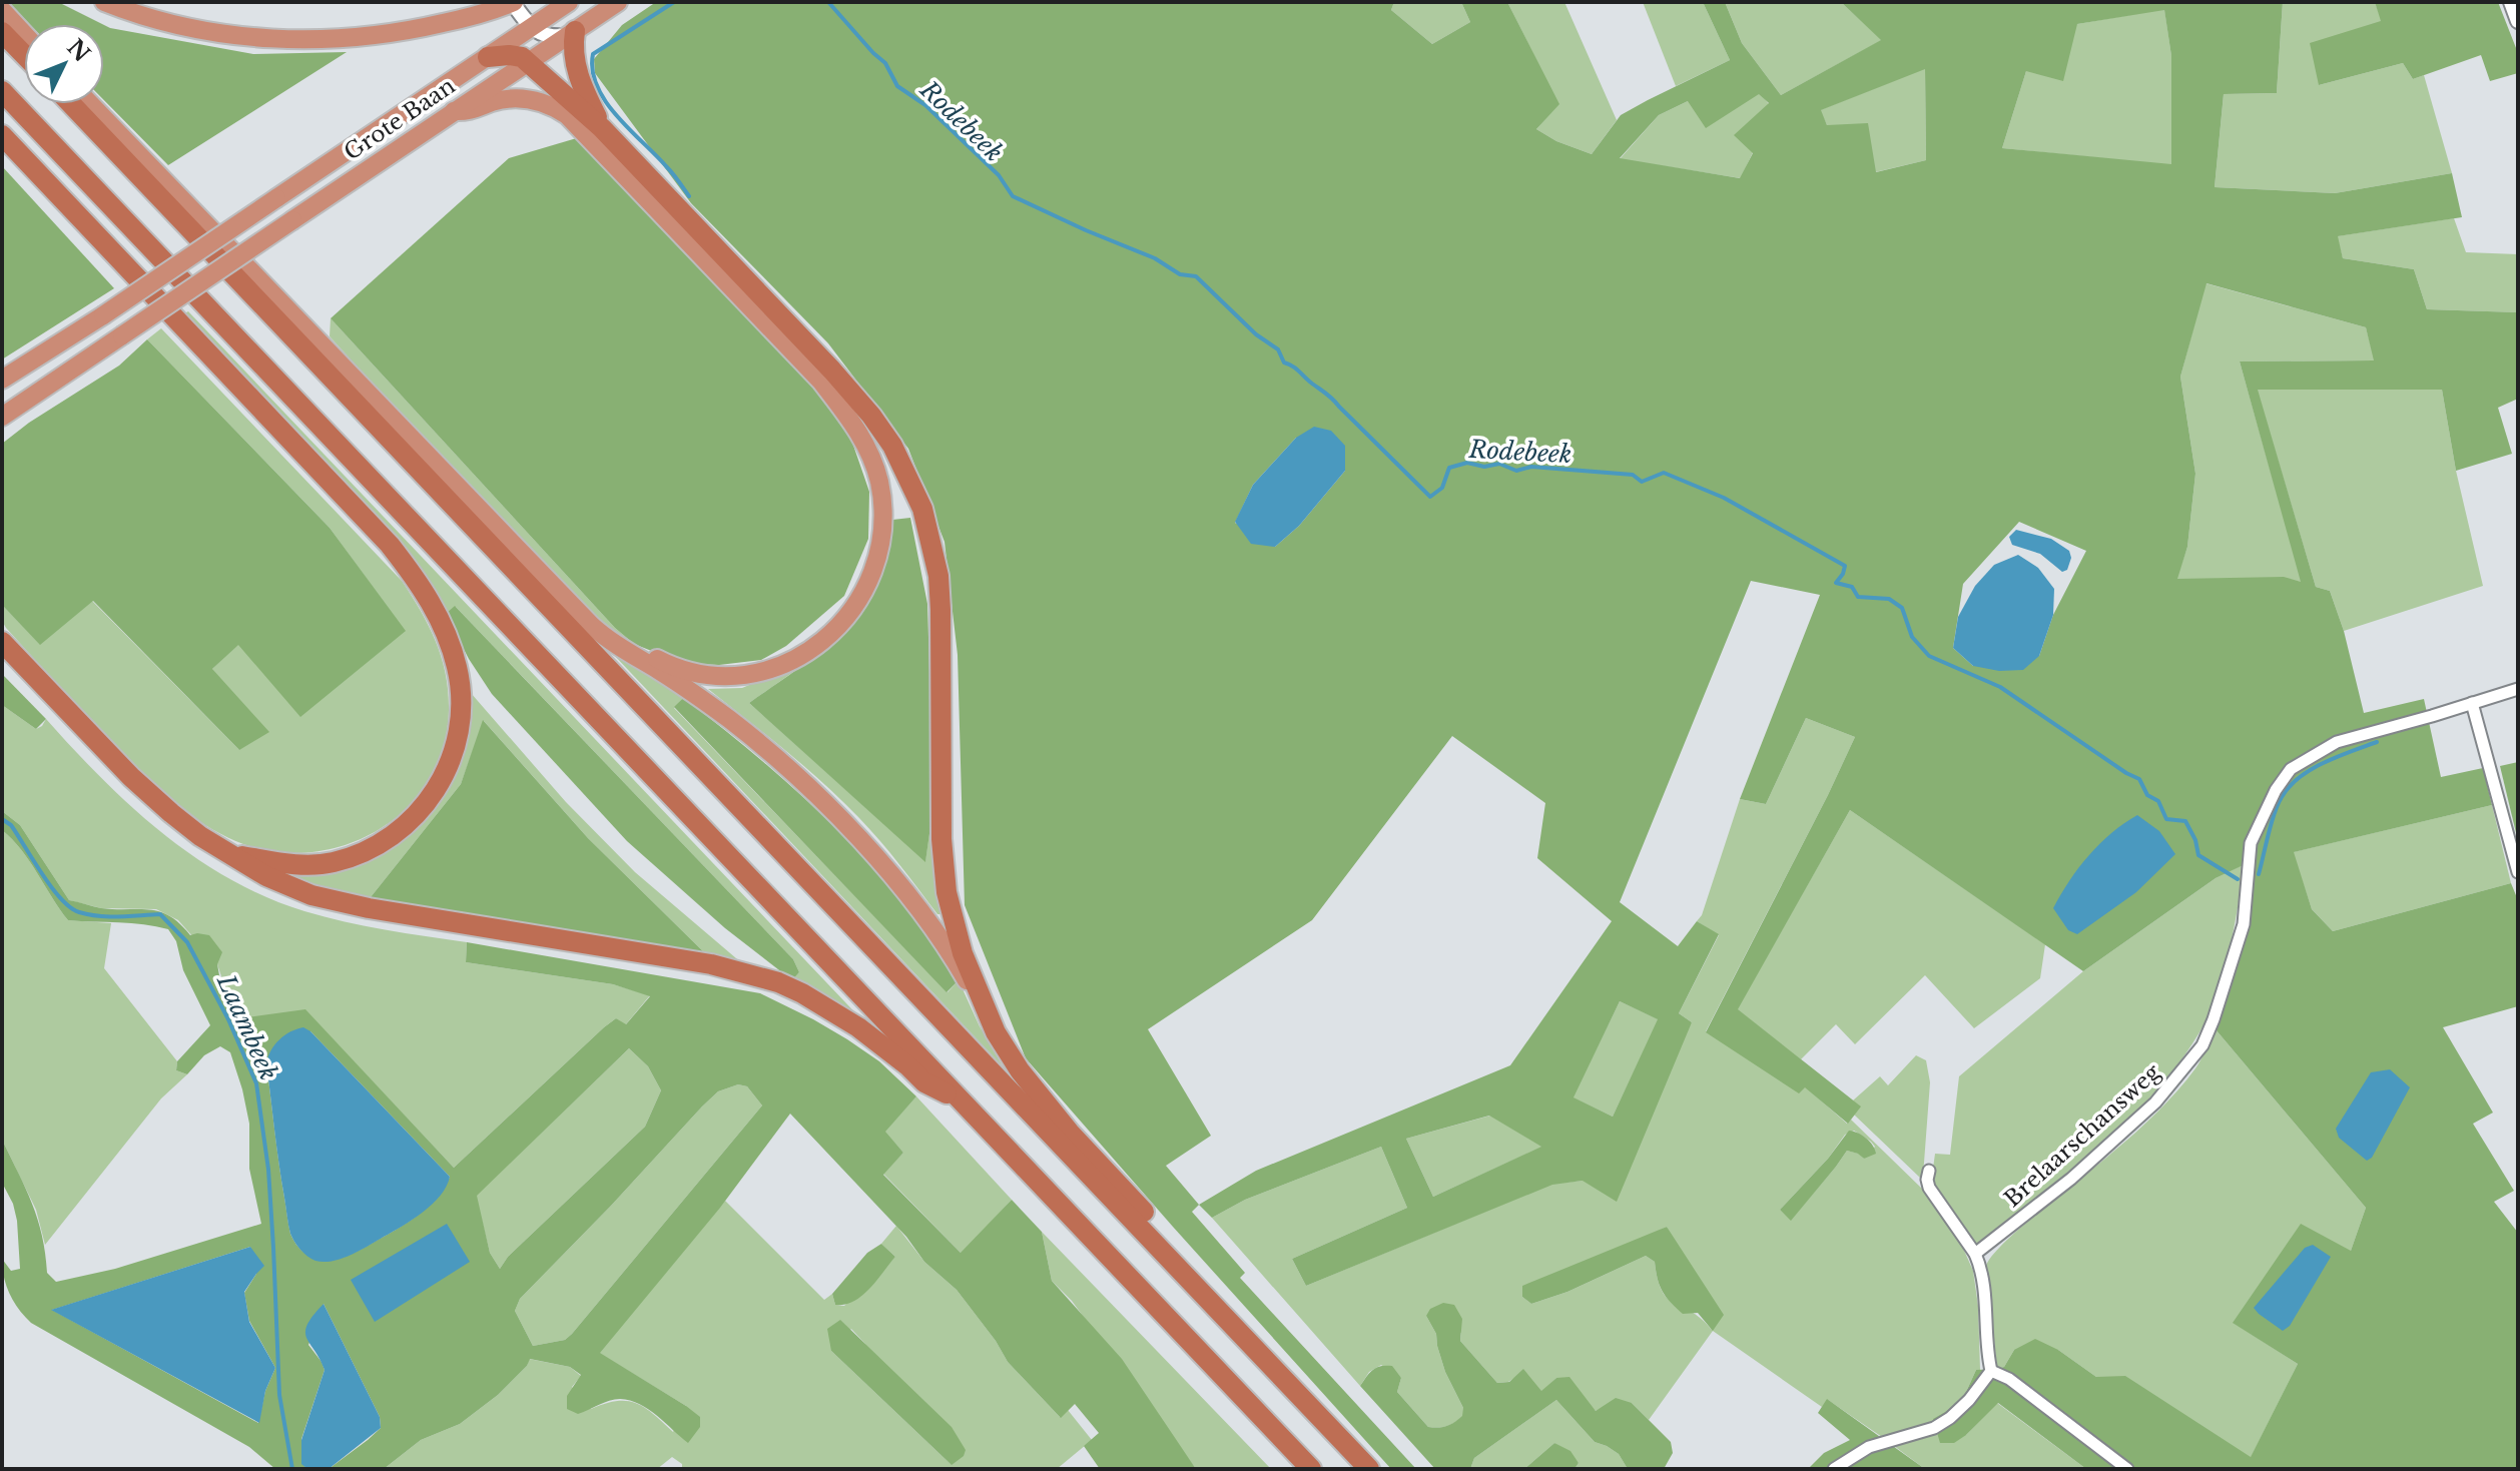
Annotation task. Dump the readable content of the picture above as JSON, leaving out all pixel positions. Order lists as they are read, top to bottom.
{
  "streets": {
    "highway": ["Grote Baan"],
    "street": ["Brelaarschansweg"]
  },
  "water": ["Rodebeek", "Laambeek"],
  "north": "top right"
}
